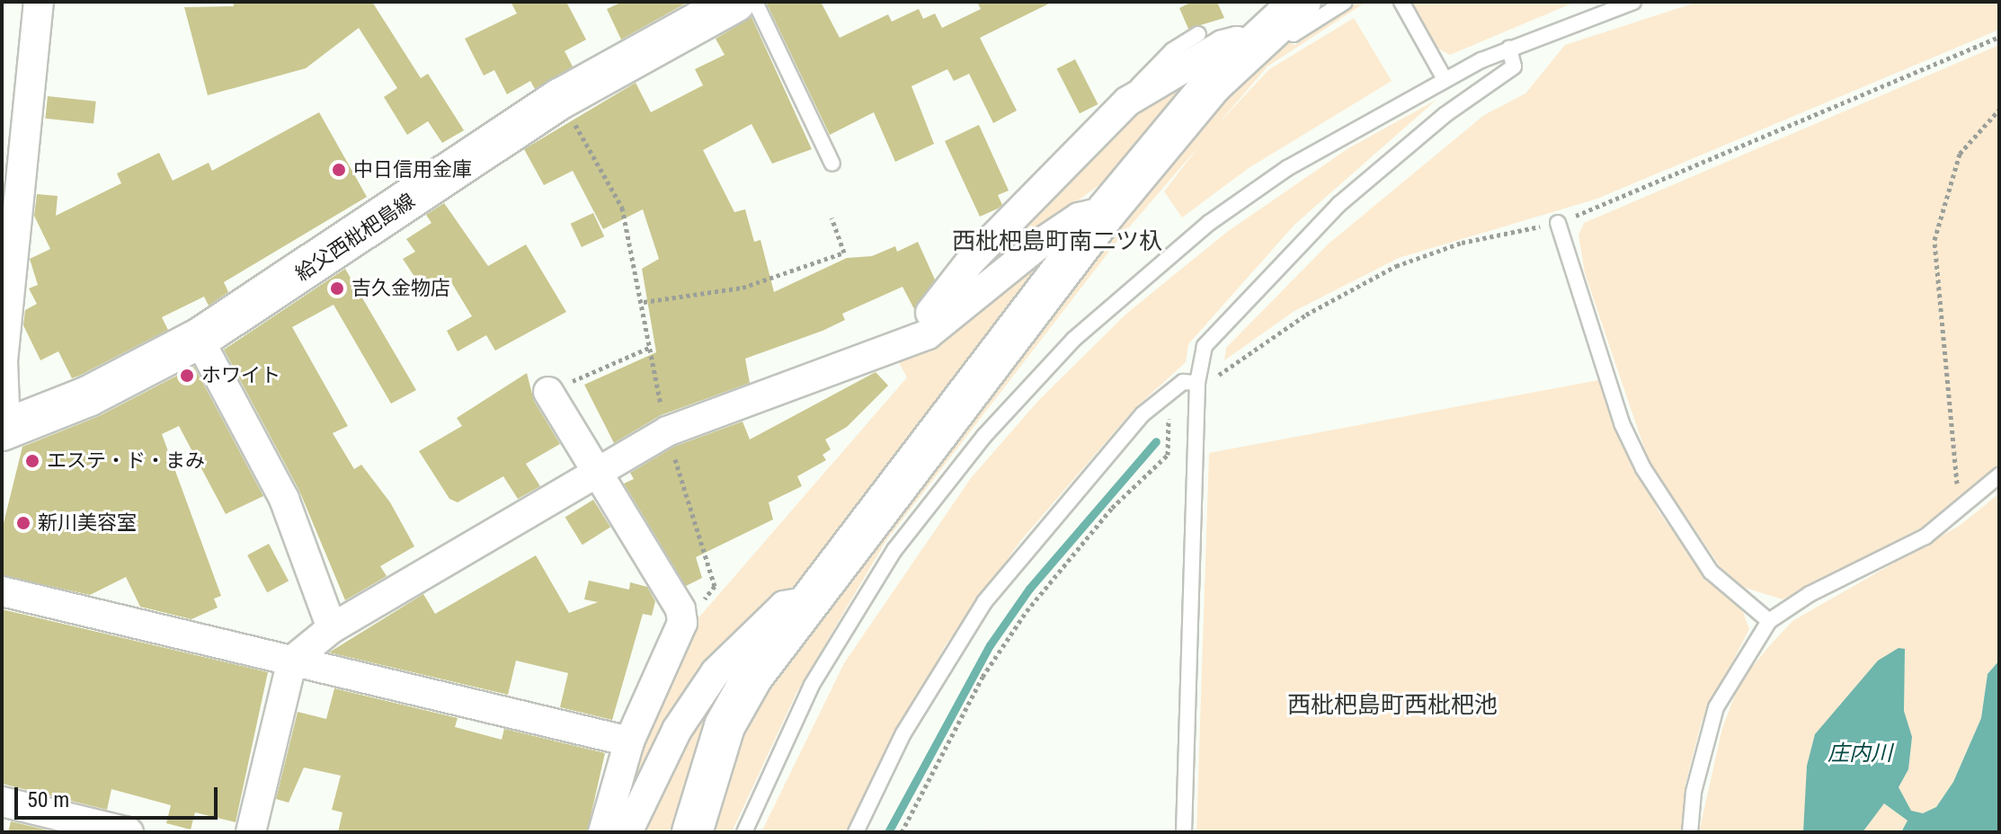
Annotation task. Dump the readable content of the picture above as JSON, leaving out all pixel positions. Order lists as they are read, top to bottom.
{
  "streets": {
    "street": ["給父西枇杷島線"]
  },
  "districts": ["西枇杷島町南二ツ杁", "西枇杷島町西枇杷池"],
  "water": ["庄内川"],
  "places": [
    "中日信用金庫",
    "吉久金物店",
    "ホワイト",
    "エステ・ド・まみ",
    "新川美容室"
  ],
  "scale_bar": "50 m"
}
